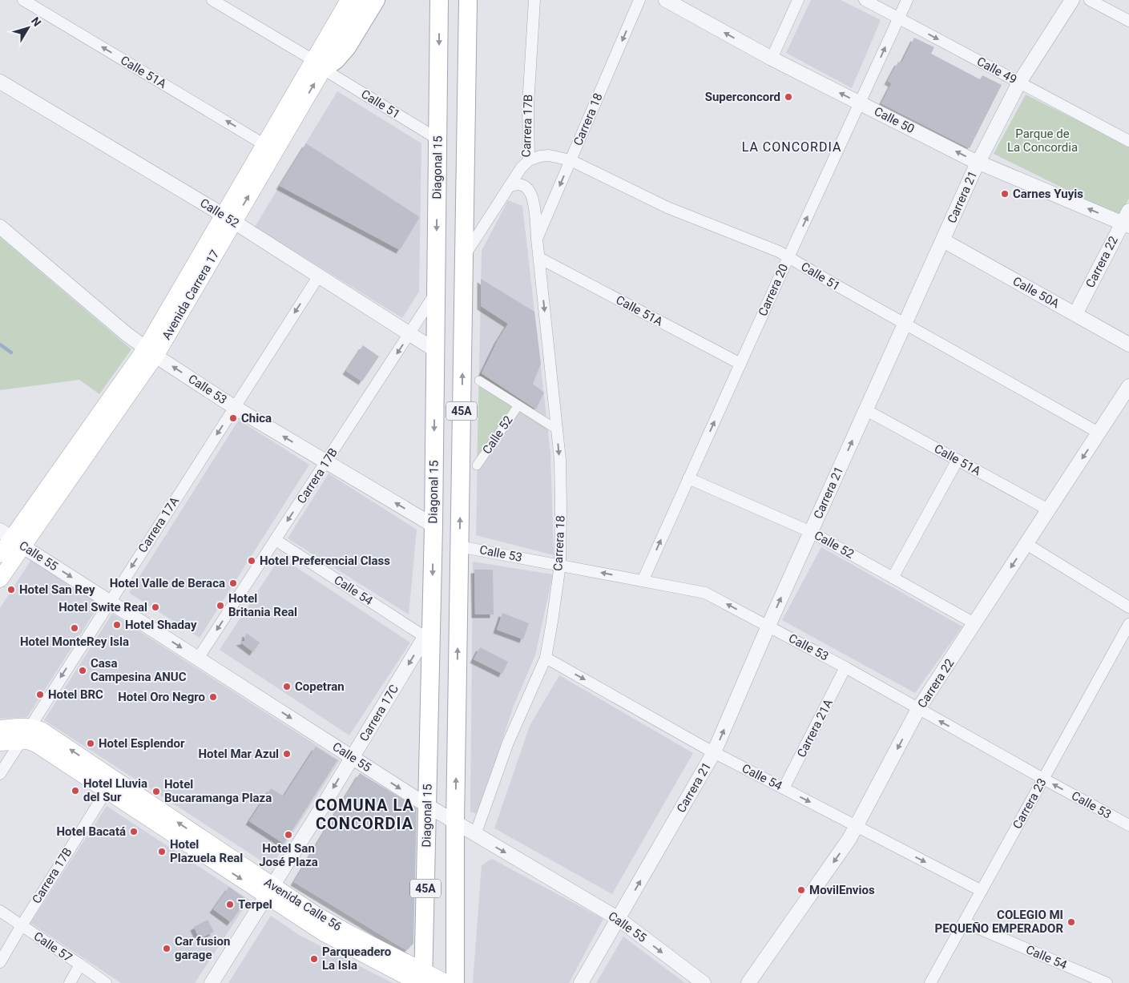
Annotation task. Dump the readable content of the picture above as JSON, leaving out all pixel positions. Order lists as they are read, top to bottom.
{
  "streets": {
    "main road": [
      "Diagonal 15",
      "Avenida Carrera 17",
      "45A",
      "Avenida Calle 56"
    ],
    "street": [
      "Calle 49",
      "Calle 51A",
      "Calle 51",
      "Carrera 18",
      "Calle 50",
      "Carrera 17B",
      "Carrera 21",
      "Calle 52",
      "Carrera 22",
      "Carrera 20",
      "Calle 50A",
      "Calle 53",
      "Carrera 17A",
      "Calle 55",
      "Calle 54",
      "Carrera 17C",
      "Carrera 21A",
      "Carrera 23",
      "Calle 57"
    ]
  },
  "crossings": [
    ["Calle 49", "Carrera 21"],
    ["Calle 49", "Carrera 20"],
    ["Calle 51A", "Carrera 18"],
    ["Calle 51A", "Carrera 21"],
    ["Calle 51A", "Carrera 22"],
    ["Calle 51A", "Carrera 20"],
    ["Calle 51A", "Avenida Carrera 17"],
    ["Calle 51", "Carrera 18"],
    ["Calle 51", "Carrera 17B"],
    ["Calle 51", "Diagonal 15"],
    ["Calle 51", "Carrera 21"],
    ["Calle 51", "Carrera 22"],
    ["Calle 51", "Carrera 20"],
    ["Calle 51", "Avenida Carrera 17"],
    ["Carrera 18", "Carrera 17B"],
    ["Carrera 18", "Calle 52"],
    ["Carrera 18", "Calle 53"],
    ["Carrera 18", "Calle 55"],
    ["Carrera 18", "Calle 54"],
    ["Calle 50", "Carrera 21"],
    ["Calle 50", "Carrera 22"],
    ["Calle 50", "Carrera 20"],
    ["Carrera 17B", "Diagonal 15"],
    ["Carrera 17B", "Calle 52"],
    ["Carrera 17B", "Calle 53"],
    ["Carrera 17B", "45A"],
    ["Carrera 17B", "Calle 55"],
    ["Carrera 17B", "Calle 54"],
    ["Carrera 17B", "Avenida Calle 56"],
    ["Carrera 17B", "Calle 57"],
    ["Diagonal 15", "Calle 52"],
    ["Diagonal 15", "Calle 53"],
    ["Diagonal 15", "Calle 55"],
    ["Diagonal 15", "Calle 54"],
    ["Diagonal 15", "Carrera 17C"],
    ["Diagonal 15", "Avenida Calle 56"],
    ["Carrera 21", "Calle 52"],
    ["Carrera 21", "Calle 50A"],
    ["Carrera 21", "Calle 53"],
    ["Carrera 21", "Calle 55"],
    ["Carrera 21", "Calle 54"],
    ["Calle 52", "Carrera 22"],
    ["Calle 52", "Carrera 20"],
    ["Calle 52", "Avenida Carrera 17"],
    ["Calle 52", "Carrera 17A"],
    ["Carrera 22", "Calle 50A"],
    ["Carrera 22", "Calle 53"],
    ["Carrera 22", "Calle 54"],
    ["Carrera 20", "Calle 53"],
    ["Avenida Carrera 17", "Calle 53"],
    ["Avenida Carrera 17", "Calle 55"],
    ["Calle 53", "45A"],
    ["Calle 53", "Carrera 17A"],
    ["Calle 53", "Carrera 21A"],
    ["Calle 53", "Carrera 23"],
    ["45A", "Calle 55"],
    ["Carrera 17A", "Calle 55"],
    ["Carrera 17A", "Avenida Calle 56"],
    ["Calle 55", "Carrera 17C"],
    ["Calle 54", "Carrera 17C"],
    ["Calle 54", "Carrera 21A"],
    ["Calle 54", "Carrera 23"],
    ["Carrera 17C", "Avenida Calle 56"]
  ],
  "one_way": [
    "Calle 49",
    "Calle 51A",
    "Carrera 18",
    "Calle 50",
    "Carrera 17B",
    "Carrera 21",
    "Carrera 22",
    "Carrera 20",
    "Calle 53",
    "Carrera 17A",
    "Calle 55",
    "Calle 54",
    "Carrera 17C"
  ],
  "districts": ["LA CONCORDIA", "COMUNA LA CONCORDIA"],
  "parks": ["Parque de La Concordia"],
  "places": [
    "Superconcord",
    "Carnes Yuyis",
    "Chica",
    "Hotel Preferencial Class",
    "Hotel Valle de Beraca",
    "Hotel San Rey",
    "Hotel Britania Real",
    "Hotel Swite Real",
    "Hotel Shaday",
    "Hotel MonteRey Isla",
    "Casa Campesina ANUC",
    "Copetran",
    "Hotel BRC",
    "Hotel Oro Negro",
    "Hotel Esplendor",
    "Hotel Mar Azul",
    "Hotel Lluvia del Sur",
    "Hotel Bucaramanga Plaza",
    "Hotel Bacatá",
    "Hotel San José Plaza",
    "Hotel Plazuela Real",
    "MovilEnvios",
    "Terpel",
    "COLEGIO MI PEQUEÑO EMPERADOR",
    "Car fusion garage",
    "Parqueadero La Isla"
  ],
  "north": "top right"
}
